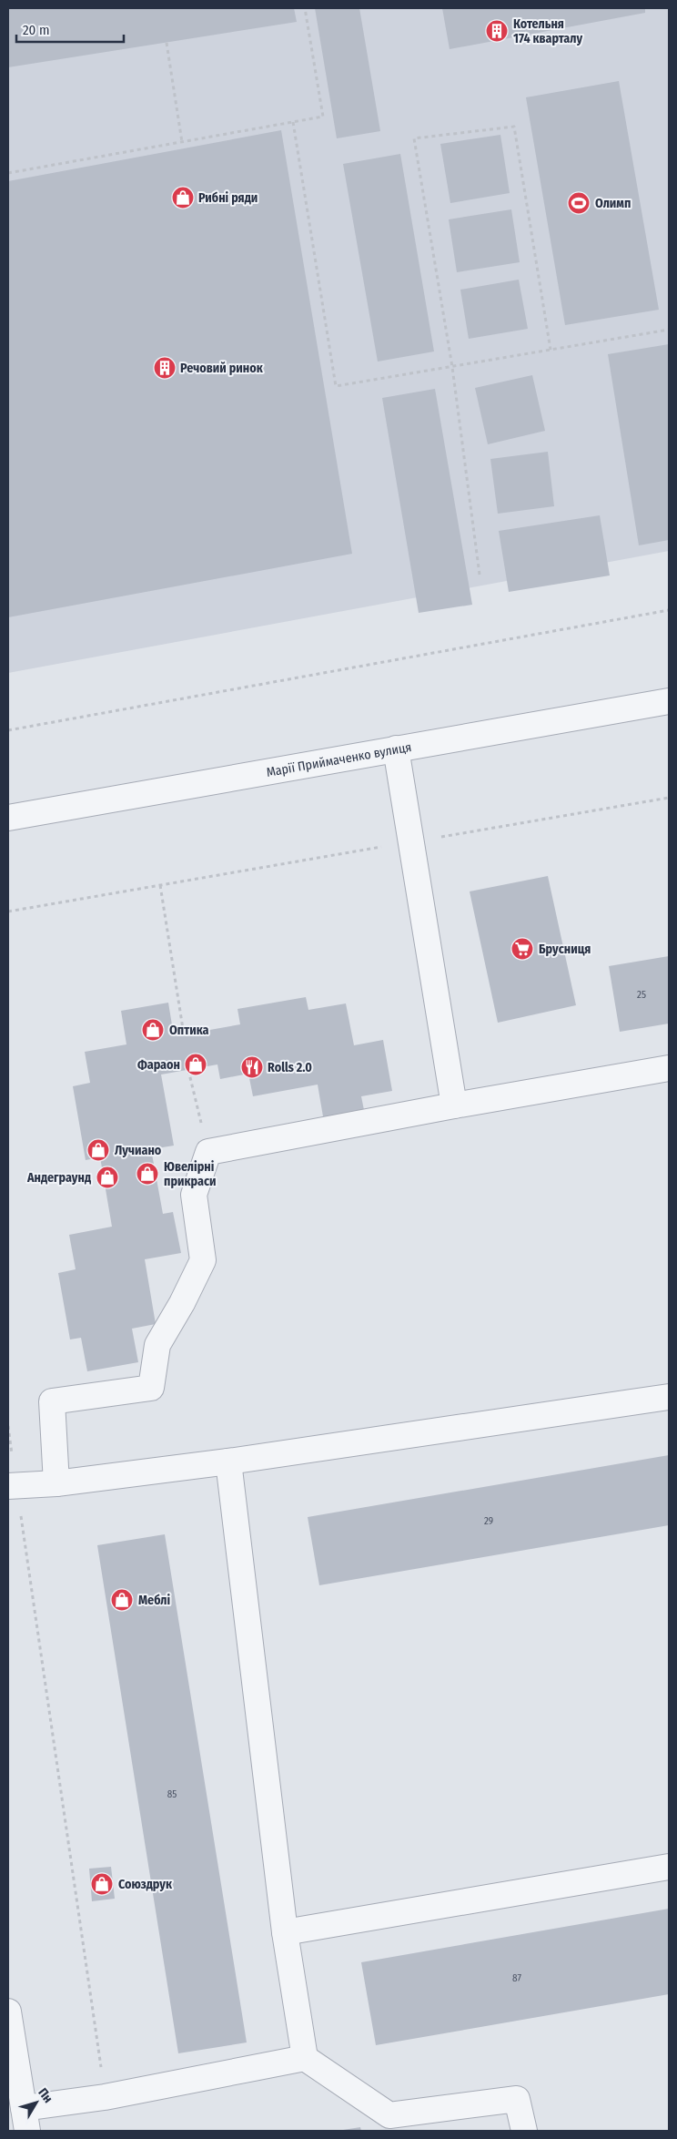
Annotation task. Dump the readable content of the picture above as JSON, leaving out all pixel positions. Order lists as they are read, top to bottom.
{
  "streets": {
    "street": ["Марії Приймаченко вулиця"]
  },
  "places": {
    "building": ["Котельня 174 кварталу", "Речовий ринок"],
    "shop": [
      "Рибні ряди",
      "Оптика",
      "Фараон",
      "Лучиано",
      "Ювелірні прикраси",
      "Андеграунд",
      "Меблі",
      "Союздрук"
    ],
    "sports": ["Олимп"],
    "supermarket": ["Брусниця"],
    "restaurant": ["Rolls 2.0"]
  },
  "house_numbers": [
    "25",
    "29",
    "85",
    "87"
  ],
  "scale_bar": "20 m",
  "north": "top right"
}
